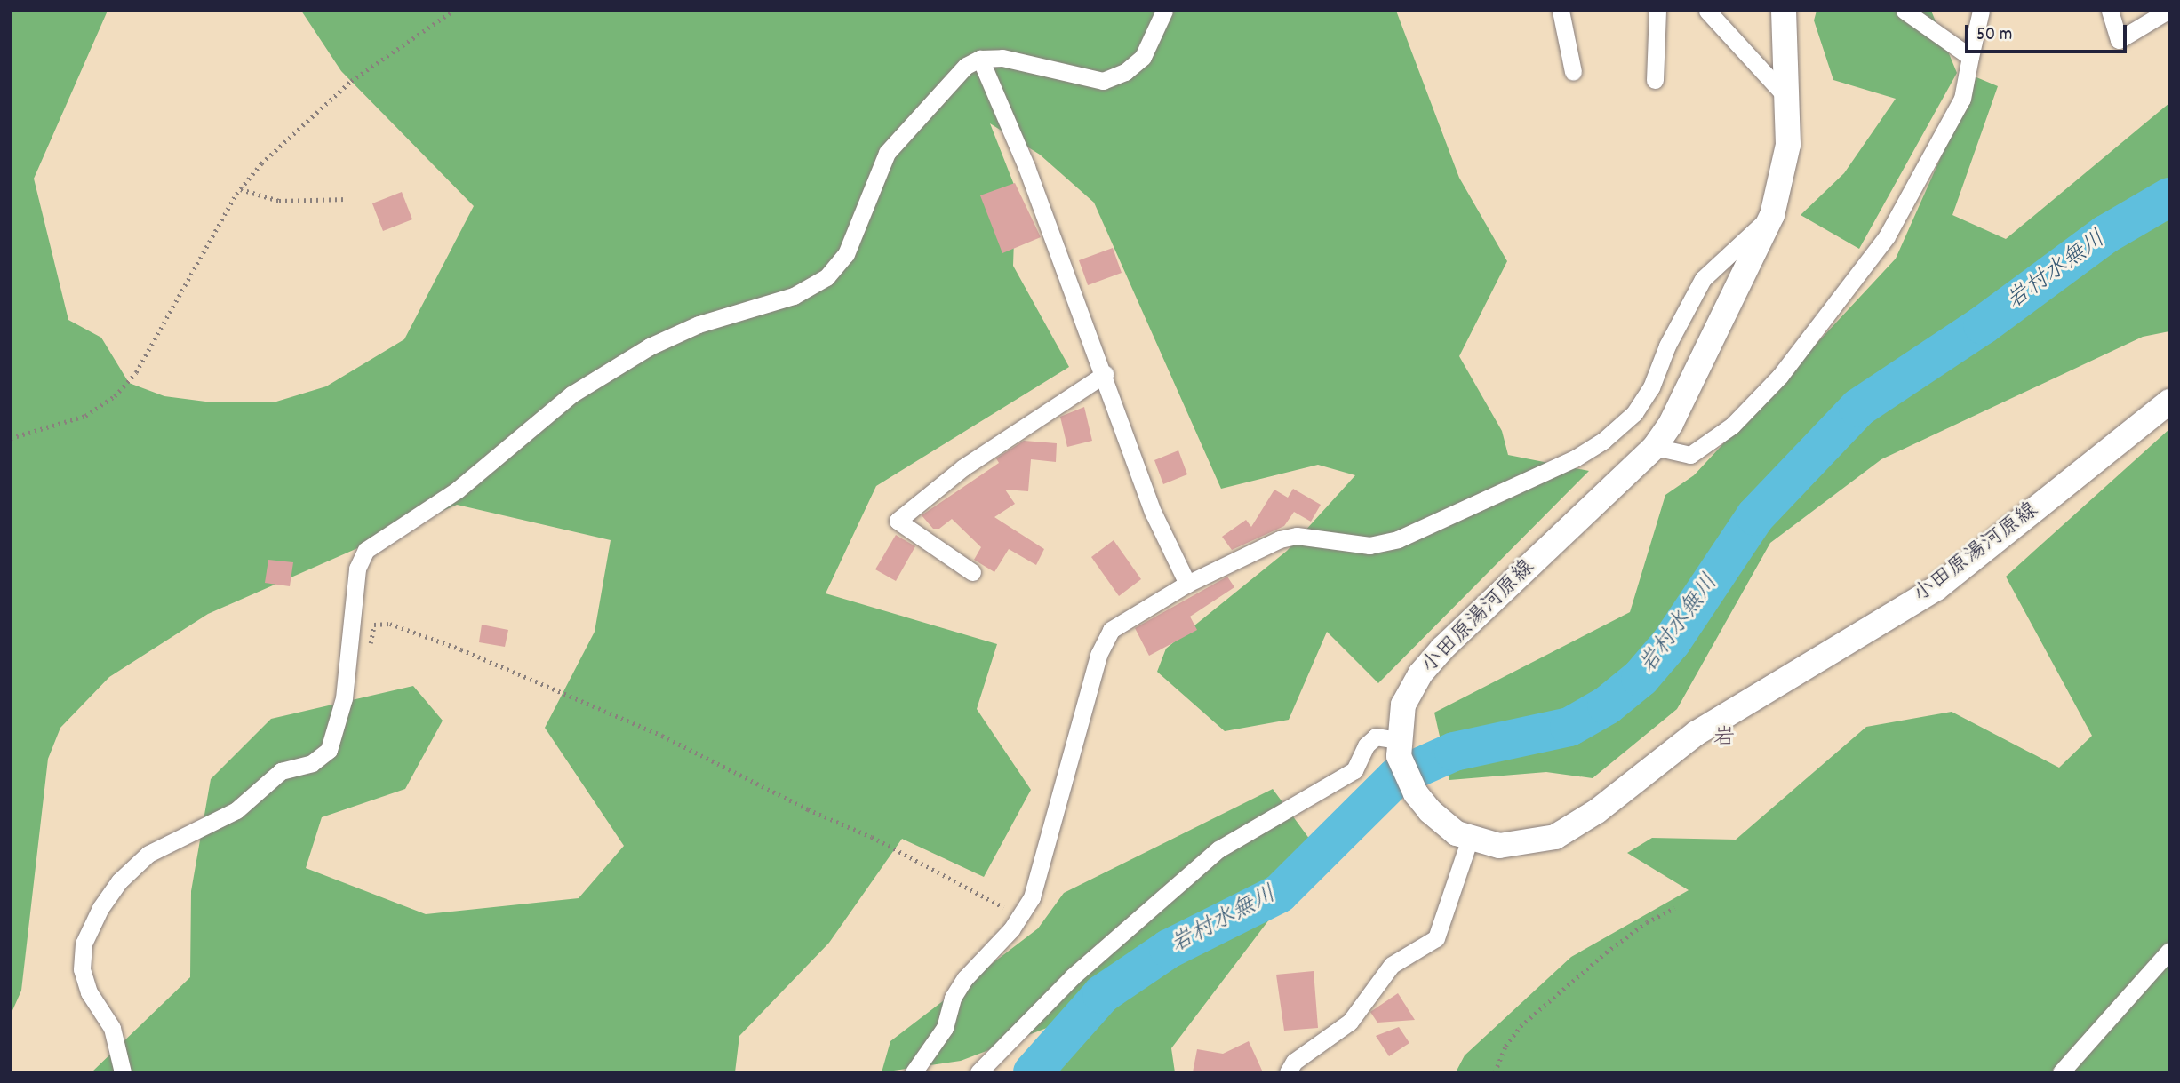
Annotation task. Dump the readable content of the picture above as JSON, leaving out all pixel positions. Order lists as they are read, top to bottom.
{
  "streets": {
    "main road": ["小田原湯河原線"]
  },
  "districts": ["岩"],
  "water": ["岩村水無川"],
  "scale_bar": "50 m"
}
